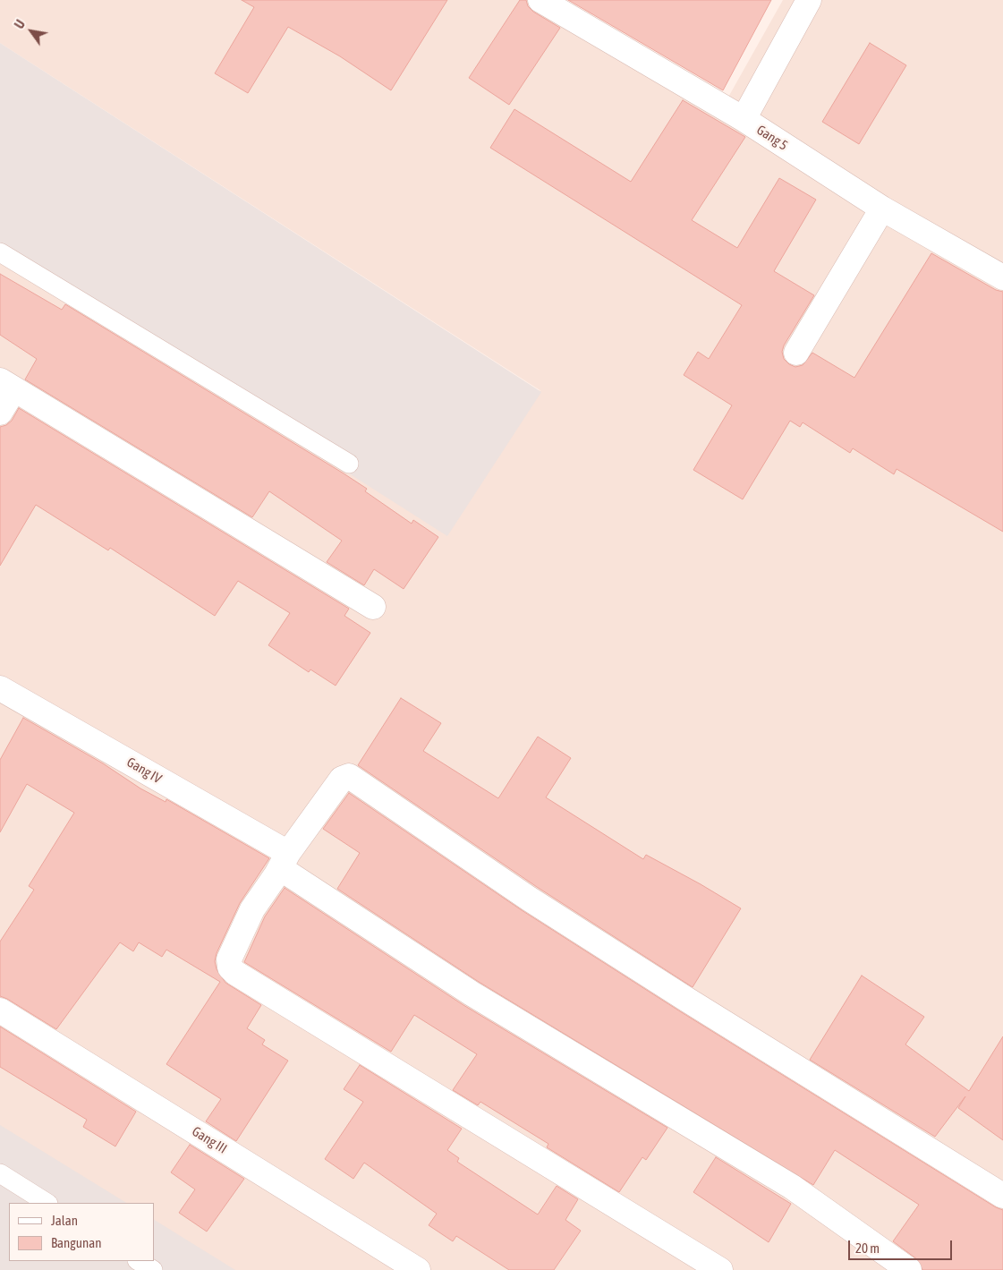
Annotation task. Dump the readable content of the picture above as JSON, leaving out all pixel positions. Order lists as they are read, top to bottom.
{
  "streets": {
    "street": ["Gang 5", "Gang IV", "Gang III"]
  },
  "legend": ["Jalan", "Bangunan"],
  "scale_bar": "20 m",
  "north": "top left"
}
